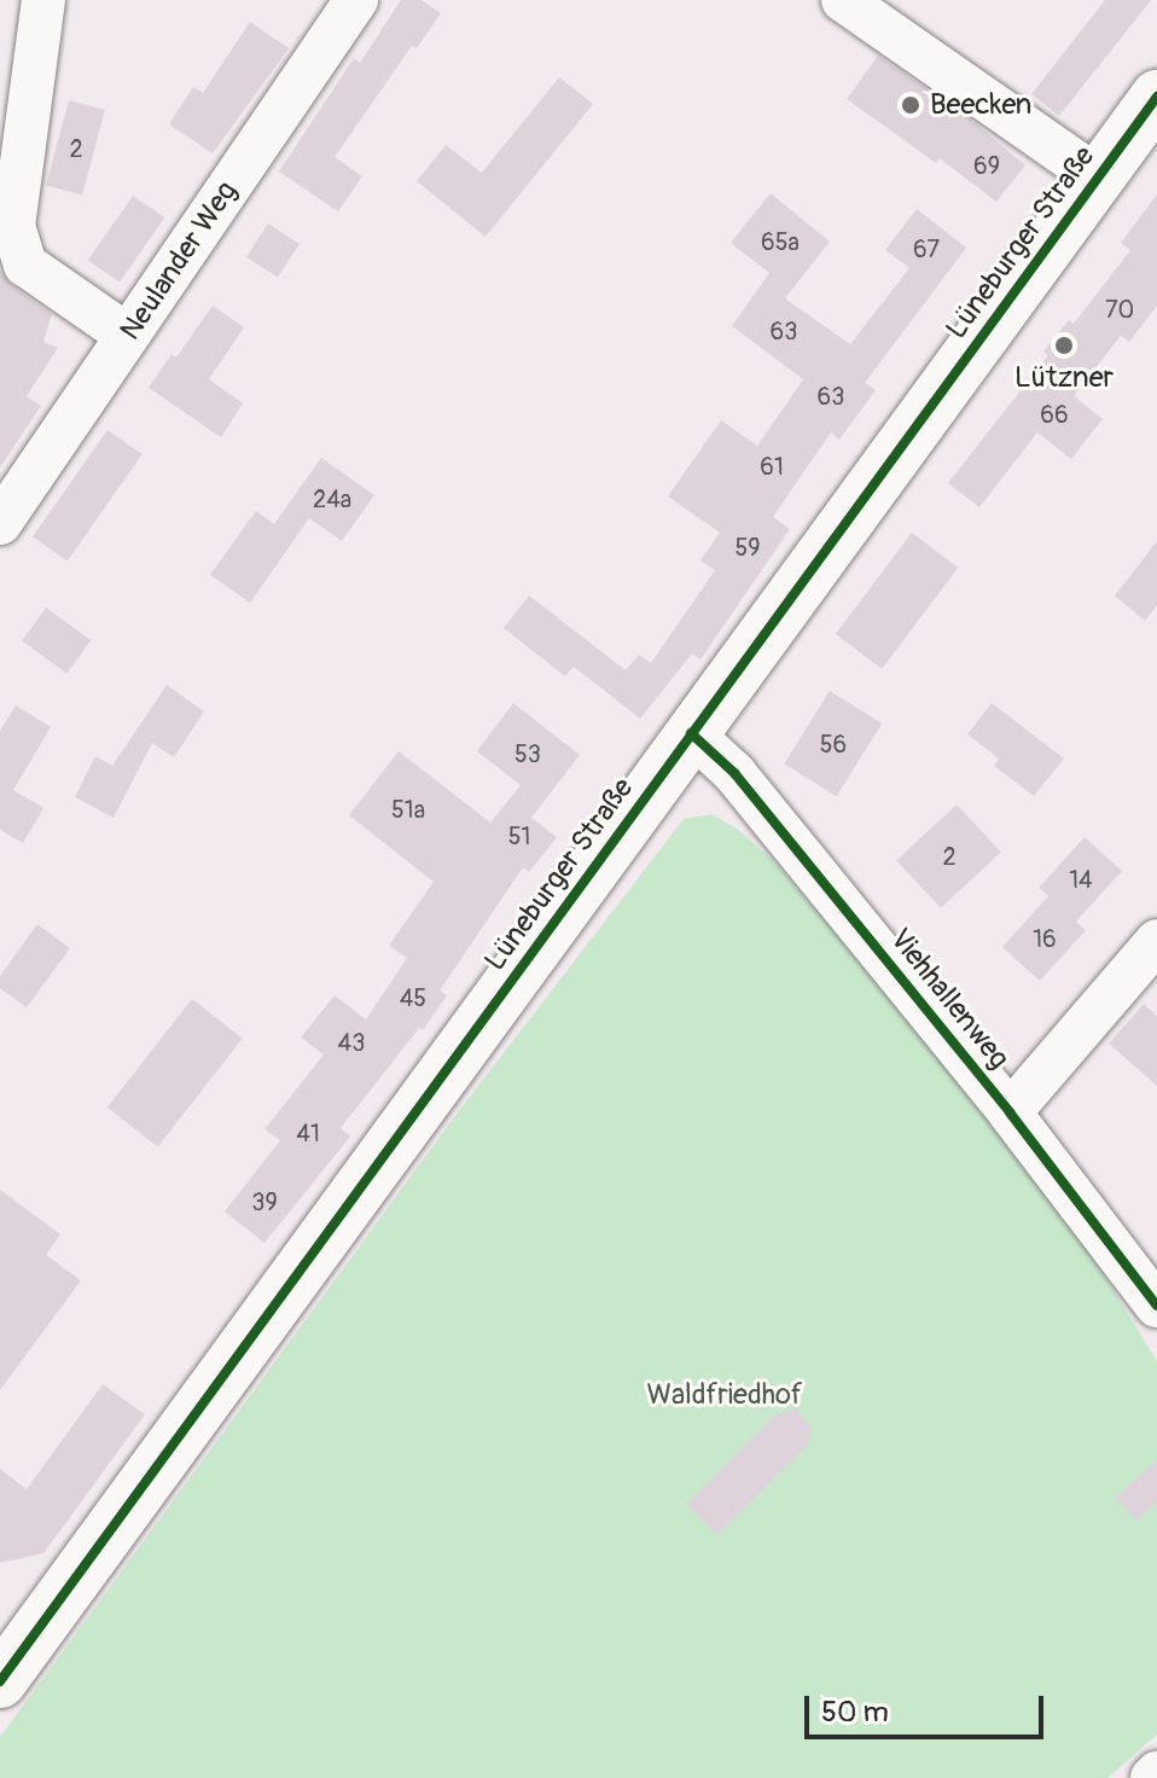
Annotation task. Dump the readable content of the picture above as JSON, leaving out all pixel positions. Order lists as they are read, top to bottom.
{
  "streets": {
    "main road": ["Lüneburger Straße"],
    "street": ["Neulander Weg", "Viehhallenweg"]
  },
  "crossings": [
    ["Lüneburger Straße", "Viehhallenweg"]
  ],
  "parks": ["Waldfriedhof"],
  "places": ["Beecken", "Lützner"],
  "house_numbers": [
    "2",
    "69",
    "65a",
    "67",
    "70",
    "63",
    "63",
    "66",
    "61",
    "24a",
    "59",
    "56",
    "53",
    "51a",
    "51",
    "2",
    "14",
    "16",
    "45",
    "43",
    "41",
    "39"
  ],
  "scale_bar": "50 m"
}
